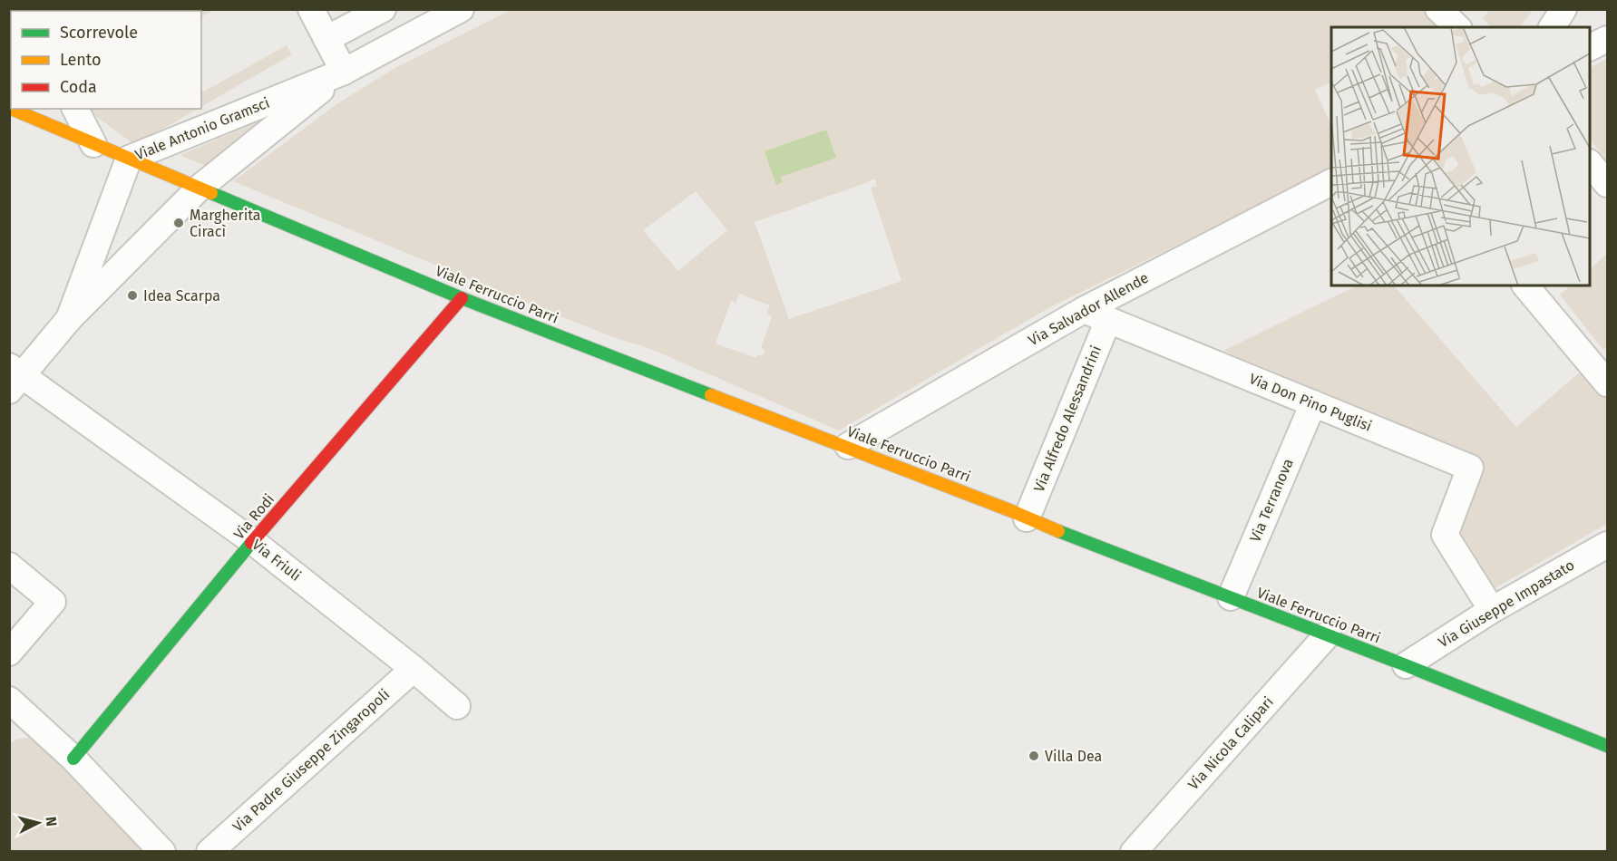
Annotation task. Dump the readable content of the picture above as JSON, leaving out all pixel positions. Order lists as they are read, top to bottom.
{
  "streets": {
    "street": [
      "Viale Antonio Gramsci",
      "Viale Ferruccio Parri",
      "Via Salvador Allende",
      "Via Don Pino Puglisi",
      "Via Alfredo Alessandrini",
      "Via Terranova",
      "Via Rodi",
      "Via Friuli",
      "Via Giuseppe Impastato",
      "Via Nicola Calipari",
      "Via Padre Giuseppe Zingaropoli"
    ]
  },
  "crossings": [
    ["Viale Antonio Gramsci", "Viale Ferruccio Parri"],
    ["Viale Antonio Gramsci", "Via Friuli"],
    ["Viale Ferruccio Parri", "Via Salvador Allende"],
    ["Viale Ferruccio Parri", "Via Alfredo Alessandrini"],
    ["Viale Ferruccio Parri", "Via Terranova"],
    ["Viale Ferruccio Parri", "Via Rodi"],
    ["Viale Ferruccio Parri", "Via Giuseppe Impastato"],
    ["Viale Ferruccio Parri", "Via Nicola Calipari"],
    ["Via Salvador Allende", "Via Don Pino Puglisi"],
    ["Via Don Pino Puglisi", "Via Alfredo Alessandrini"],
    ["Via Don Pino Puglisi", "Via Terranova"],
    ["Via Don Pino Puglisi", "Via Giuseppe Impastato"],
    ["Via Rodi", "Via Friuli"],
    ["Via Friuli", "Via Padre Giuseppe Zingaropoli"]
  ],
  "places": ["Margherita Ciracì", "Idea Scarpa", "Villa Dea"],
  "legend": ["Scorrevole", "Lento", "Coda"],
  "north": "right"
}
